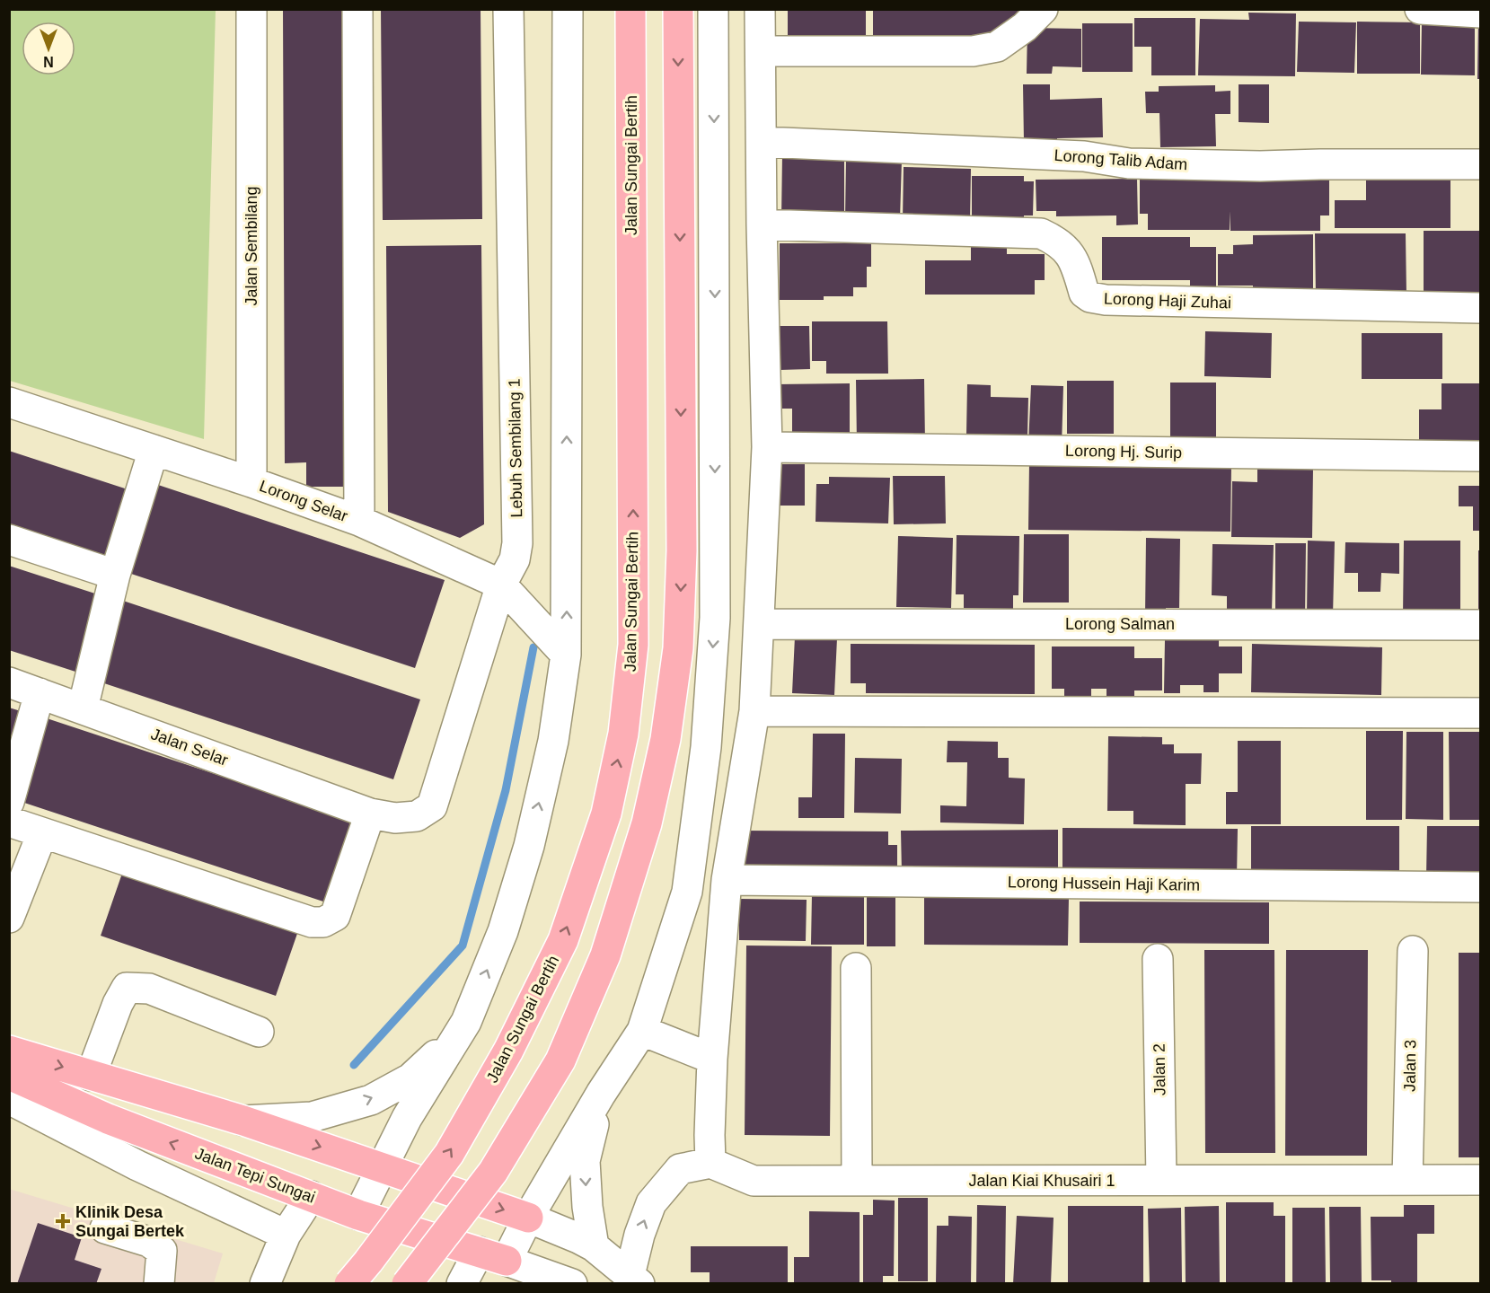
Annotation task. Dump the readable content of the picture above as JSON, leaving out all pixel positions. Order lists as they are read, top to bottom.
{
  "streets": {
    "main road": ["Jalan Sungai Bertih", "Jalan Tepi Sungai"],
    "street": [
      "Lorong Talib Adam",
      "Jalan Sembilang",
      "Lorong Haji Zuhai",
      "Lebuh Sembilang 1",
      "Lorong Hj. Surip",
      "Lorong Selar",
      "Lorong Salman",
      "Jalan Selar",
      "Lorong Hussein Haji Karim",
      "Jalan 3",
      "Jalan 2",
      "Jalan Kiai Khusairi 1"
    ]
  },
  "crossings": [
    ["Jalan Sembilang", "Lorong Selar"],
    ["Lebuh Sembilang 1", "Lorong Selar"],
    ["Lebuh Sembilang 1", "Jalan Selar"],
    ["Jalan 3", "Jalan Kiai Khusairi 1"],
    ["Jalan 2", "Jalan Kiai Khusairi 1"]
  ],
  "places": {
    "health": ["Klinik Desa Sungai Bertek"]
  },
  "north": "bottom"
}
